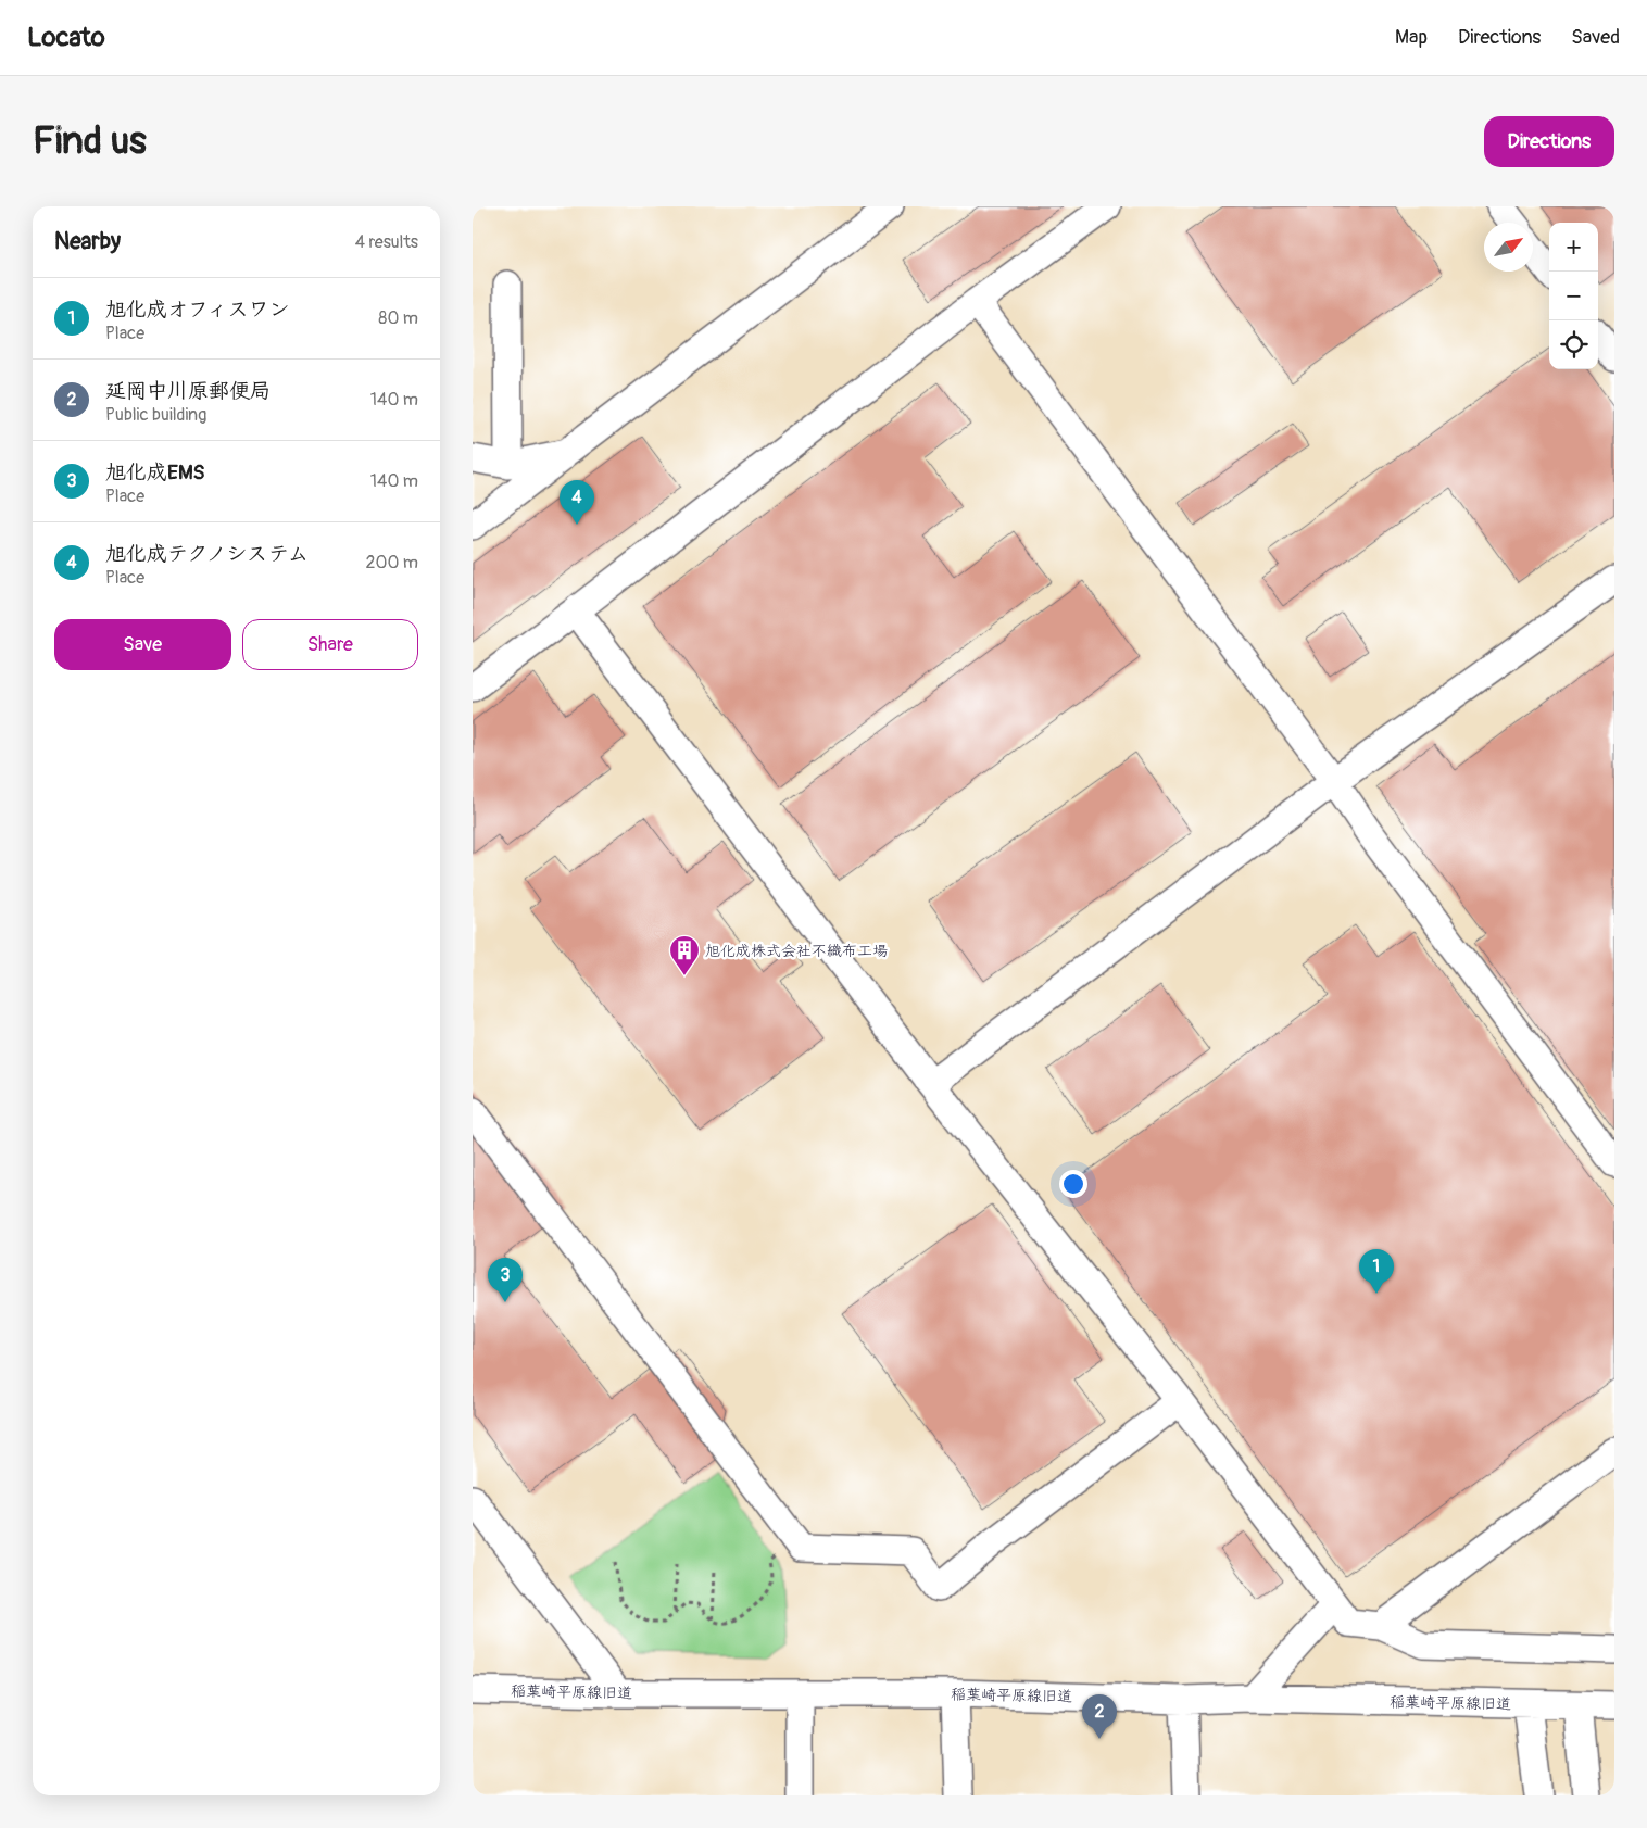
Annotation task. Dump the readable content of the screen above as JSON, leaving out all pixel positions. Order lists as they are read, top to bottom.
{
  "streets": {
    "street": ["稲葉崎平原線旧道"]
  },
  "places": {
    "building": ["旭化成株式会社不織布工場"]
  },
  "north": "top right",
  "page": {
    "header": "Locato",
    "nav": ["Map", "Directions", "Saved"],
    "buttons": [
      "Directions",
      ["Save", "Share"]
    ],
    "title": "Find us",
    "heading": ["Nearby", "4 results"],
    "map_buttons": ["+", "−"],
    "list": [
      {
        "mark": "1",
        "name": "旭化成オフィスワン",
        "note": "Place",
        "value": "80 m"
      },
      {
        "mark": "2",
        "name": "延岡中川原郵便局",
        "note": "Public building",
        "value": "140 m"
      },
      {
        "mark": "3",
        "name": "旭化成EMS",
        "note": "Place",
        "value": "140 m"
      },
      {
        "mark": "4",
        "name": "旭化成テクノシステム",
        "note": "Place",
        "value": "200 m"
      }
    ],
    "pins": [
      "4",
      "1",
      "3",
      "2"
    ]
  }
}
